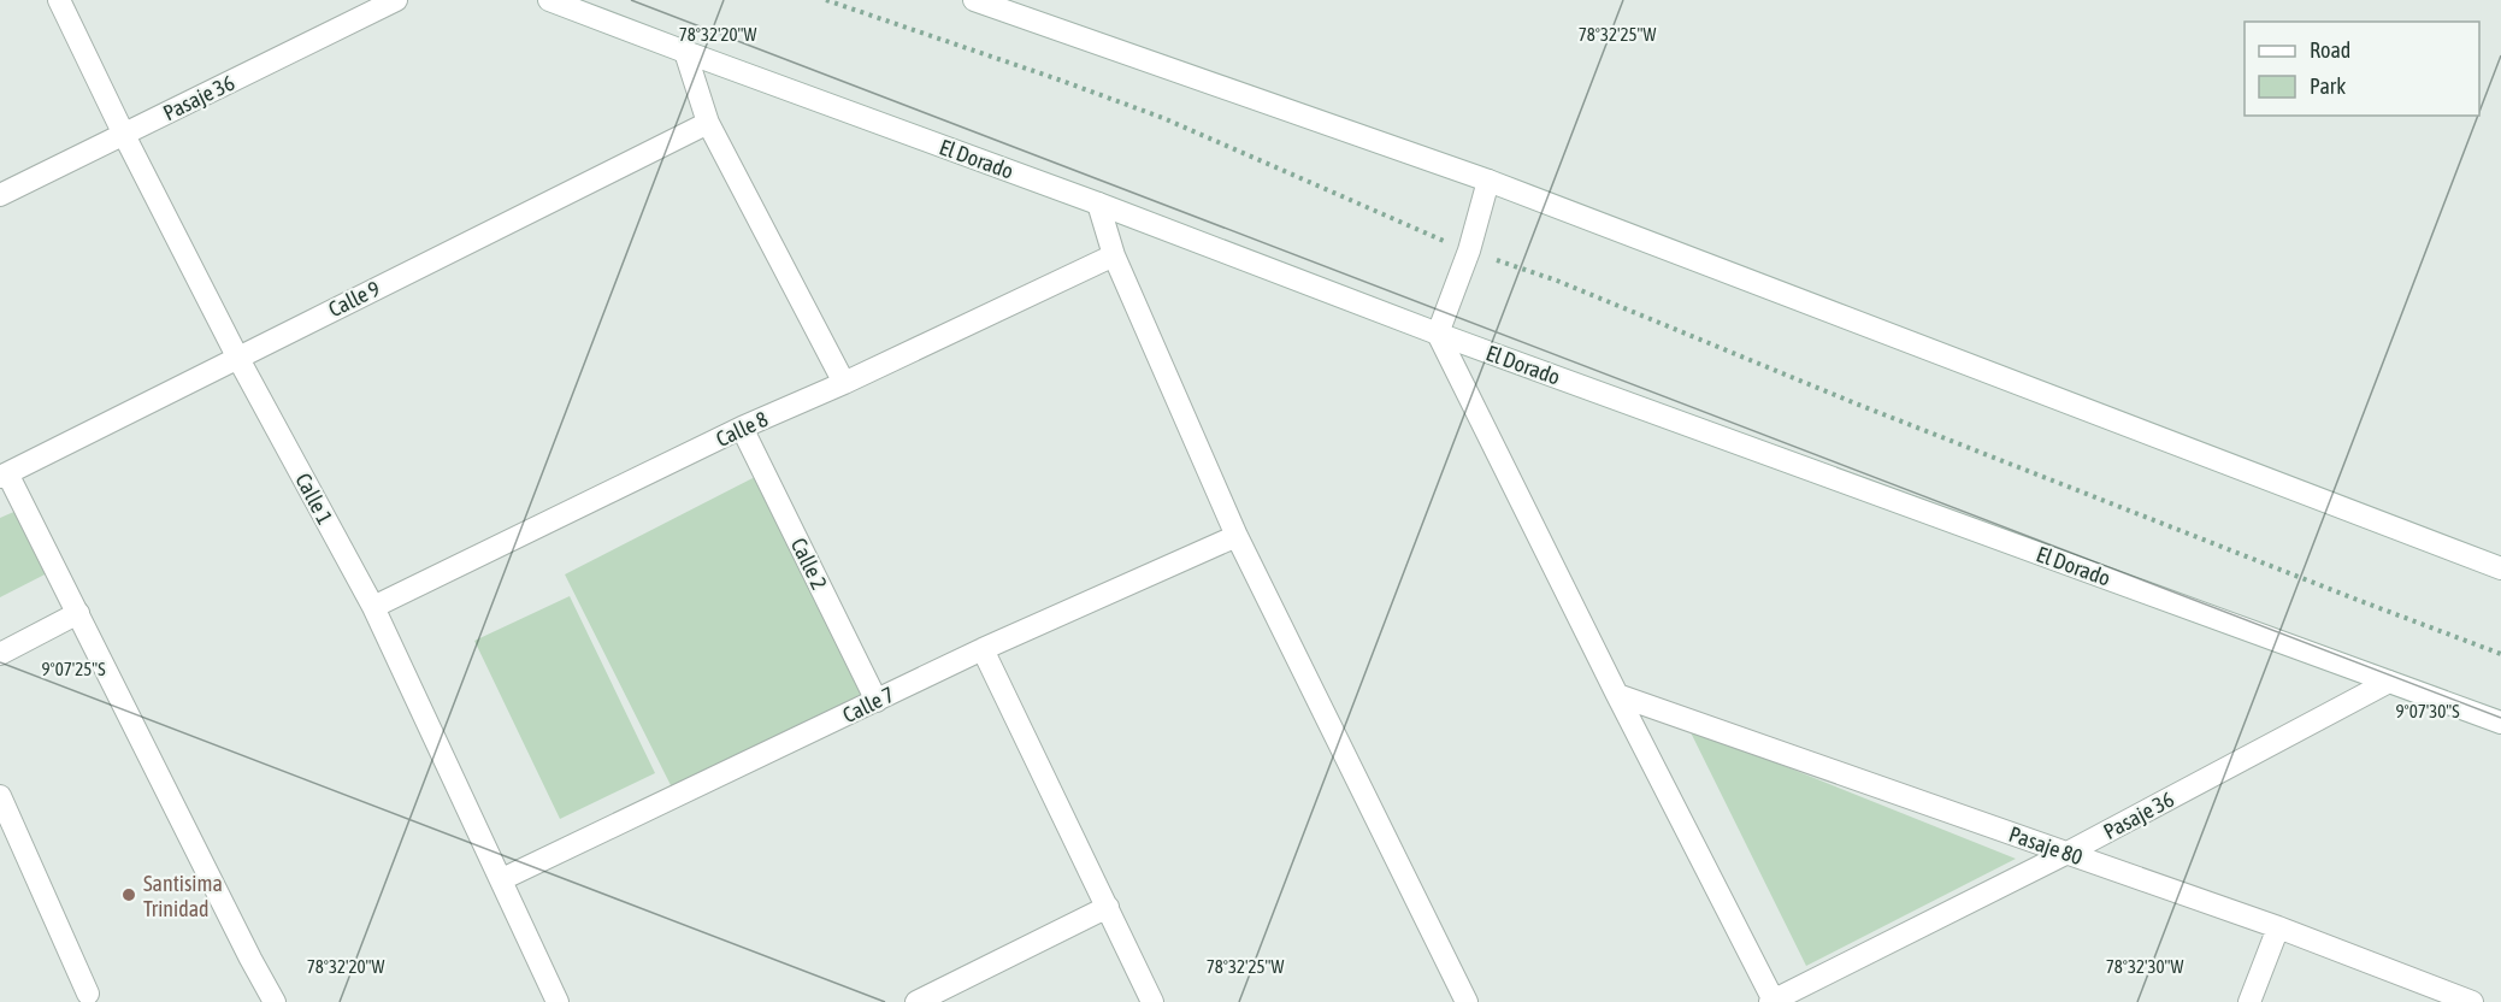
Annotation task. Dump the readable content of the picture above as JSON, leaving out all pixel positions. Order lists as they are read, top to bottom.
{
  "streets": {
    "street": [
      "Pasaje 36",
      "El Dorado",
      "Calle 9",
      "Calle 8",
      "Calle 1",
      "Calle 2",
      "Calle 7",
      "Pasaje 80"
    ]
  },
  "crossings": [
    ["Pasaje 36", "El Dorado"],
    ["Pasaje 36", "Calle 1"],
    ["Pasaje 36", "Pasaje 80"],
    ["Calle 9", "Calle 1"],
    ["Calle 8", "Calle 1"],
    ["Calle 8", "Calle 2"],
    ["Calle 1", "Calle 7"],
    ["Calle 2", "Calle 7"]
  ],
  "places": ["Santisima Trinidad"],
  "legend": ["Road", "Park"],
  "coordinates": [
    "78°32'20\"W",
    "78°32'25\"W",
    "9°07'25\"S",
    "9°07'30\"S",
    "78°32'30\"W"
  ]
}
